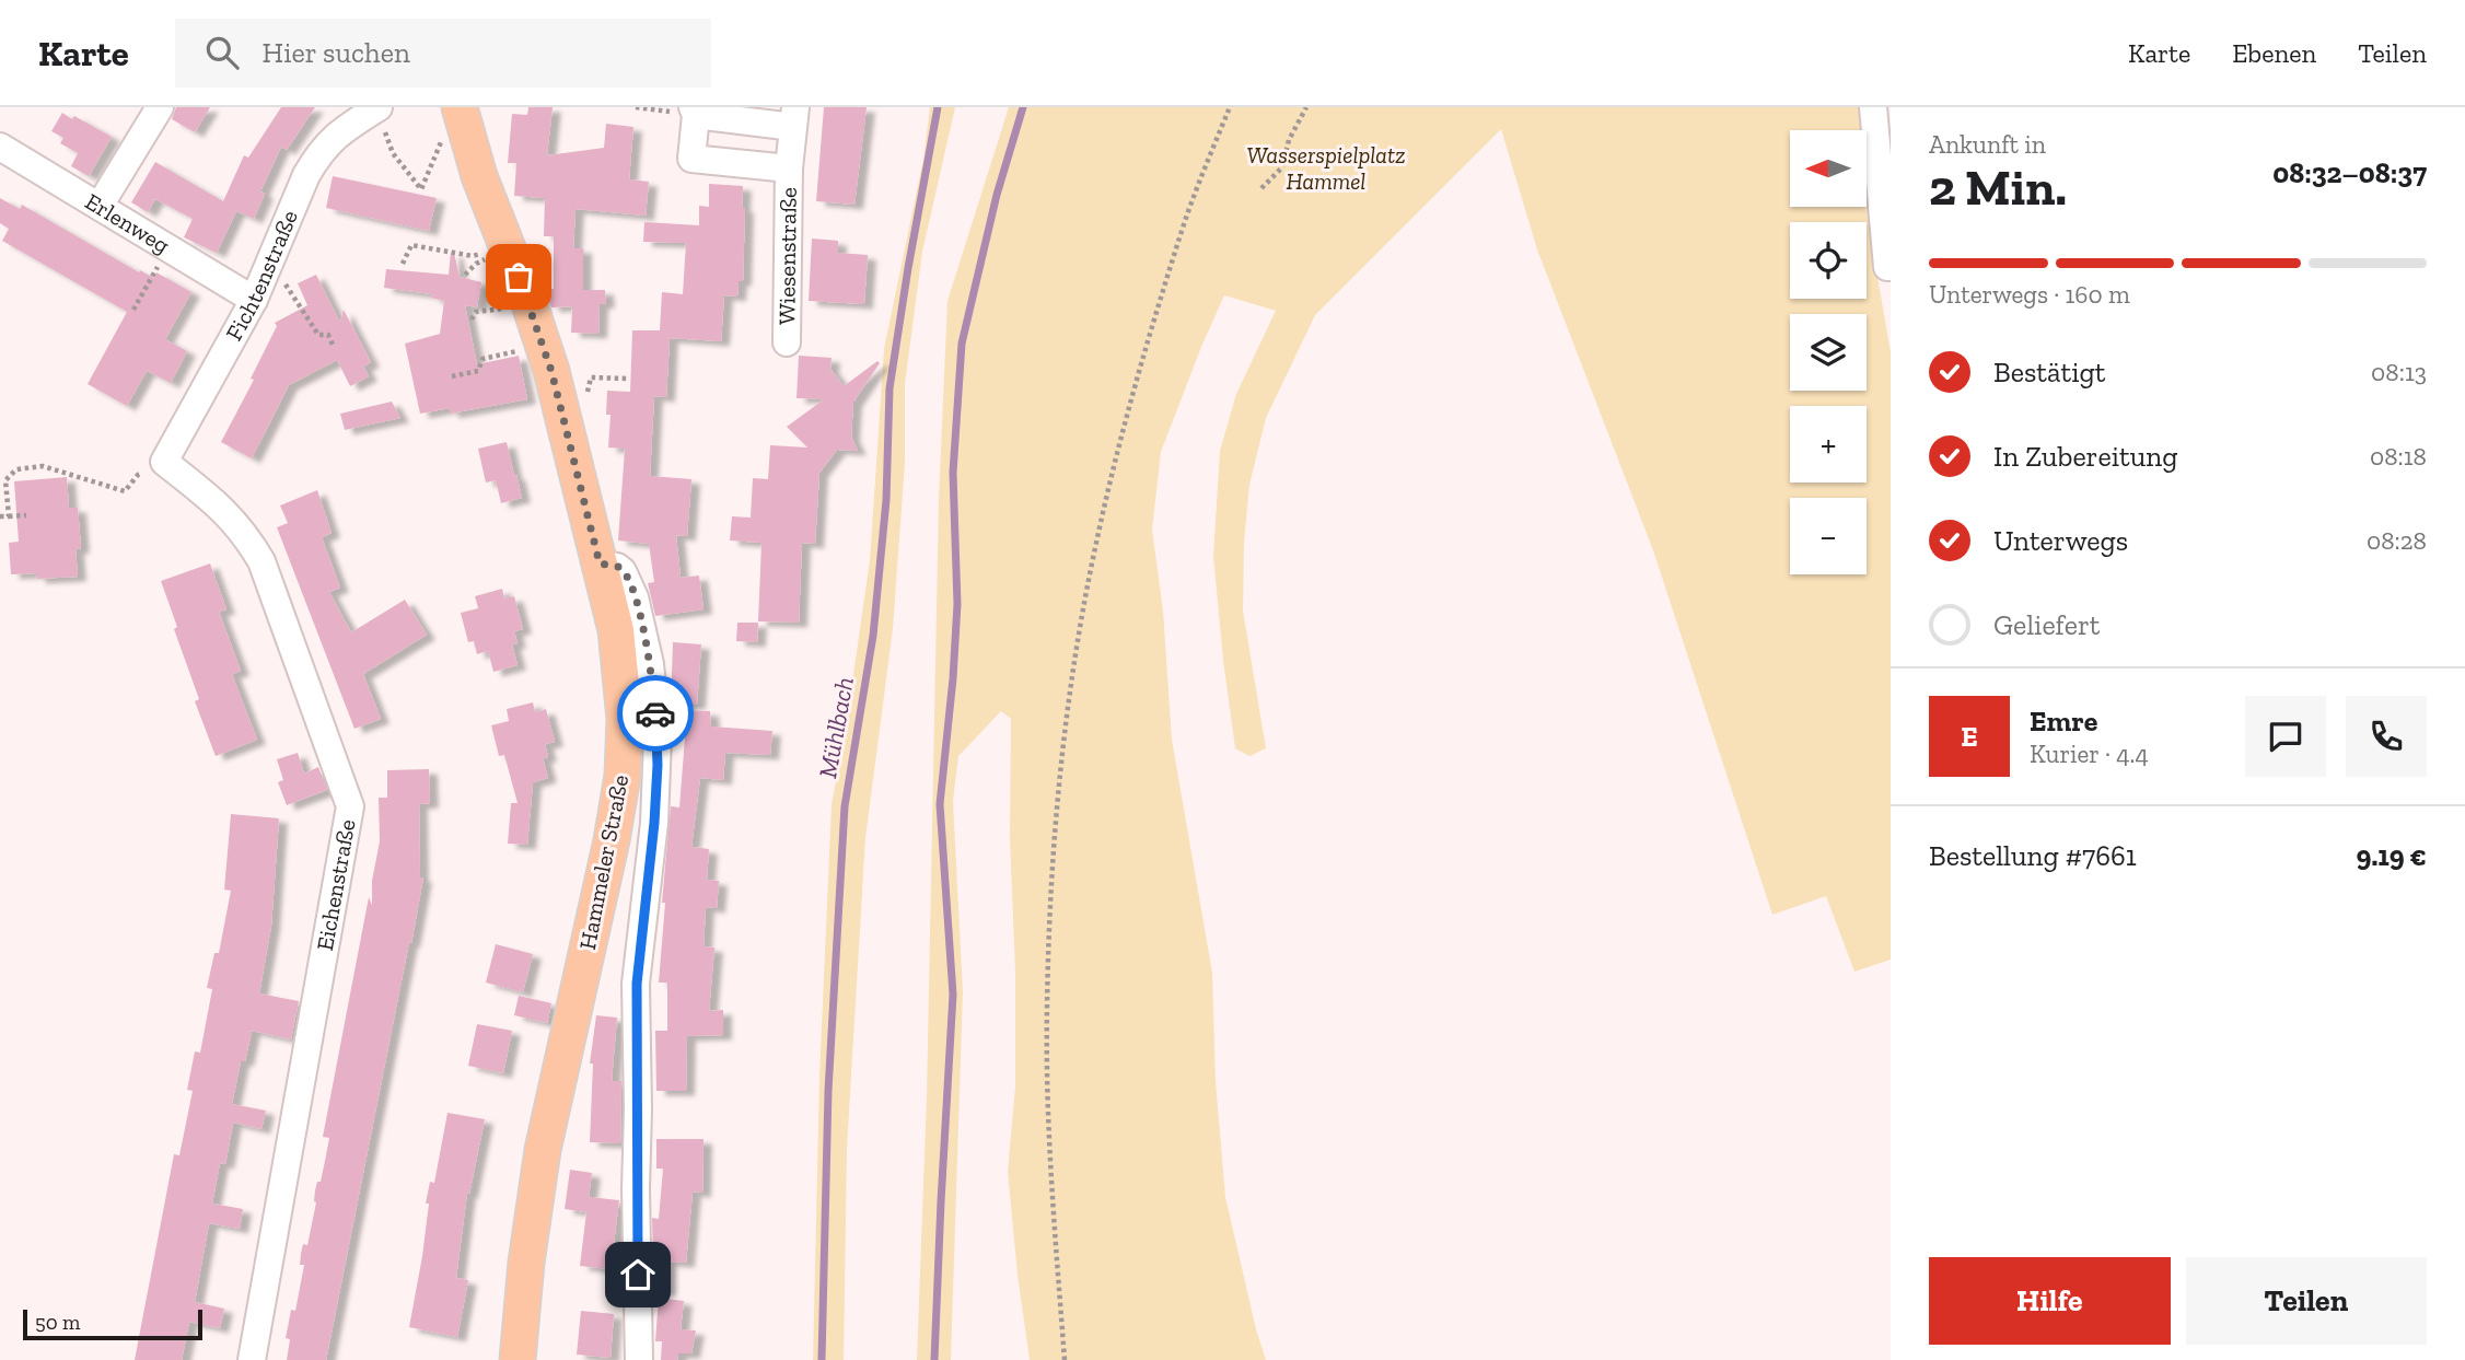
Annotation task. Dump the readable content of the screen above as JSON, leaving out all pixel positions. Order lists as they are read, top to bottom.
{
  "streets": {
    "main road": ["Hammeler Straße"],
    "street": [
      "Erlenweg",
      "Wiesenstraße",
      "Fichtenstraße",
      "Eichenstraße"
    ]
  },
  "crossings": [
    ["Erlenweg", "Fichtenstraße"],
    ["Fichtenstraße", "Eichenstraße"]
  ],
  "water": ["Mühlbach"],
  "parks": ["Wasserspielplatz Hammel"],
  "scale_bar": "50 m",
  "north": "left",
  "page": {
    "header": "Karte",
    "search": "Hier suchen",
    "nav": ["Karte", "Ebenen", "Teilen"],
    "heading": ["2 Min.", "Ankunft in", "08:32–08:37"],
    "panel": [
      "Emre",
      "Kurier · 4.4",
      "Bestellung #7661",
      "9.19 €"
    ],
    "map_buttons": ["+", "−"],
    "bar": "Unterwegs · 160 m",
    "list": [
      ["Bestätigt", "08:13"],
      ["In Zubereitung", "08:18"],
      ["Unterwegs", "08:28"],
      "Geliefert"
    ],
    "round": "E",
    "buttons": ["Hilfe", "Teilen"],
    "scale": "50 m"
  }
}
